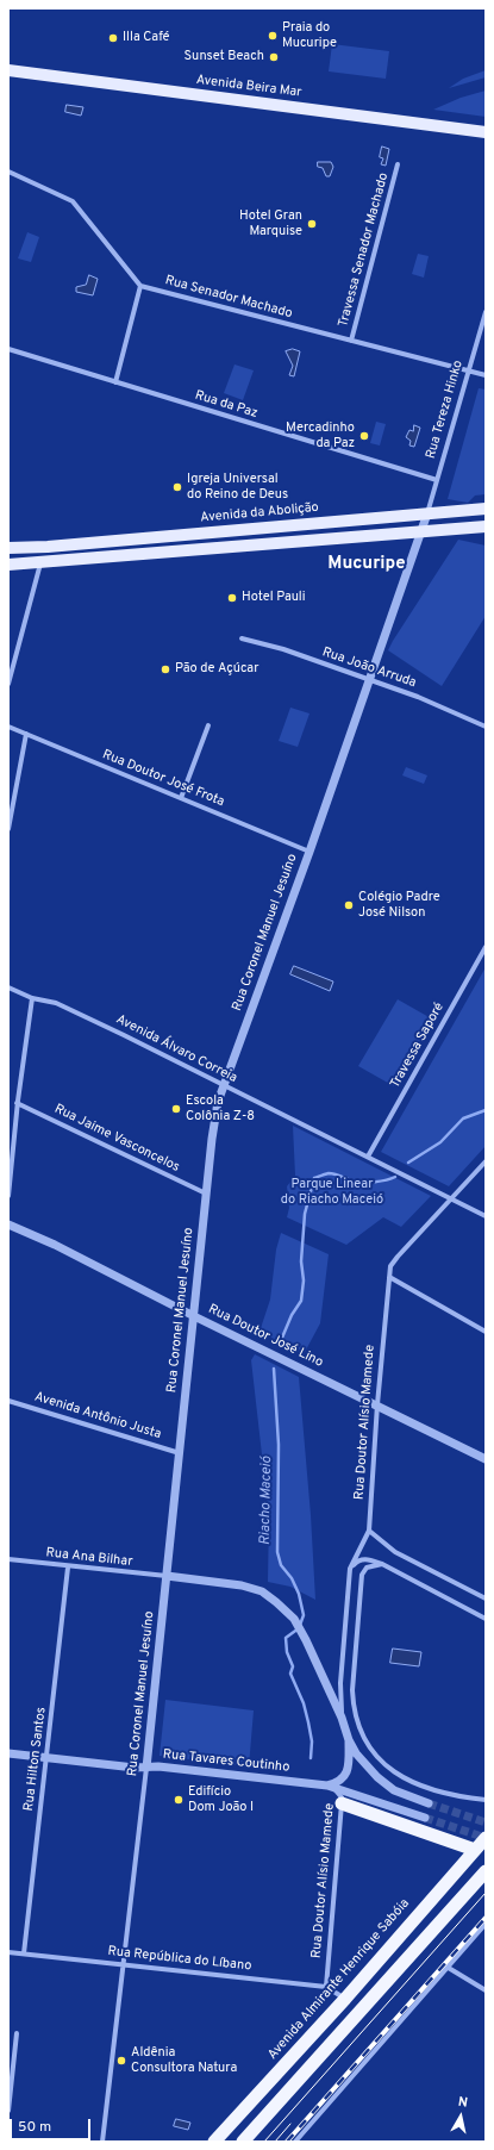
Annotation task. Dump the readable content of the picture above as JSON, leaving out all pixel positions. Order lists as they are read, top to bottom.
{
  "streets": {
    "highway": ["Avenida Almirante Henrique Sabóia"],
    "main road": ["Avenida Beira Mar", "Avenida da Abolição"],
    "street": [
      "Travessa Senador Machado",
      "Rua Senador Machado",
      "Rua da Paz",
      "Rua Tereza Hinko",
      "Rua João Arruda",
      "Rua Doutor José Frota",
      "Rua Coronel Manuel Jesuíno",
      "Travessa Saporé",
      "Avenida Álvaro Correia",
      "Rua Jaime Vasconcelos",
      "Rua Doutor José Lino",
      "Avenida Antônio Justa",
      "Rua Doutor Alísio Mamede",
      "Rua Ana Bilhar",
      "Rua Hilton Santos",
      "Rua Tavares Coutinho",
      "Rua República do Líbano"
    ]
  },
  "crossings": [
    ["Travessa Senador Machado", "Rua Senador Machado"],
    ["Rua Senador Machado", "Rua Tereza Hinko"],
    ["Rua da Paz", "Rua Tereza Hinko"],
    ["Rua Tereza Hinko", "Avenida da Abolição"],
    ["Rua Tereza Hinko", "Rua Coronel Manuel Jesuíno"],
    ["Avenida da Abolição", "Rua Coronel Manuel Jesuíno"],
    ["Rua João Arruda", "Rua Coronel Manuel Jesuíno"],
    ["Rua Doutor José Frota", "Rua Coronel Manuel Jesuíno"],
    ["Rua Coronel Manuel Jesuíno", "Avenida Álvaro Correia"],
    ["Rua Coronel Manuel Jesuíno", "Rua Jaime Vasconcelos"],
    ["Rua Coronel Manuel Jesuíno", "Rua Doutor José Lino"],
    ["Rua Coronel Manuel Jesuíno", "Avenida Antônio Justa"],
    ["Rua Coronel Manuel Jesuíno", "Rua Ana Bilhar"],
    ["Rua Coronel Manuel Jesuíno", "Rua Tavares Coutinho"],
    ["Rua Coronel Manuel Jesuíno", "Rua República do Líbano"],
    ["Travessa Saporé", "Avenida Álvaro Correia"],
    ["Avenida Álvaro Correia", "Rua Doutor Alísio Mamede"],
    ["Rua Doutor José Lino", "Rua Doutor Alísio Mamede"],
    ["Rua Doutor Alísio Mamede", "Rua Tavares Coutinho"],
    ["Rua Doutor Alísio Mamede", "Rua República do Líbano"],
    ["Rua Ana Bilhar", "Rua Hilton Santos"],
    ["Rua Hilton Santos", "Rua Tavares Coutinho"],
    ["Rua Hilton Santos", "Rua República do Líbano"],
    ["Rua República do Líbano", "Avenida Almirante Henrique Sabóia"]
  ],
  "districts": ["Mucuripe"],
  "water": ["Riacho Maceió"],
  "parks": ["Parque Linear do Riacho Maceió"],
  "places": [
    "Praia do Mucuripe",
    "Illa Café",
    "Sunset Beach",
    "Hotel Gran Marquise",
    "Mercadinho da Paz",
    "Igreja Universal do Reino de Deus",
    "Hotel Pauli",
    "Pão de Açúcar",
    "Colégio Padre José Nilson",
    "Escola Colônia Z-8",
    "Edifício Dom João I",
    "Aldênia Consultora Natura"
  ],
  "scale_bar": "50 m",
  "north": "top"
}
